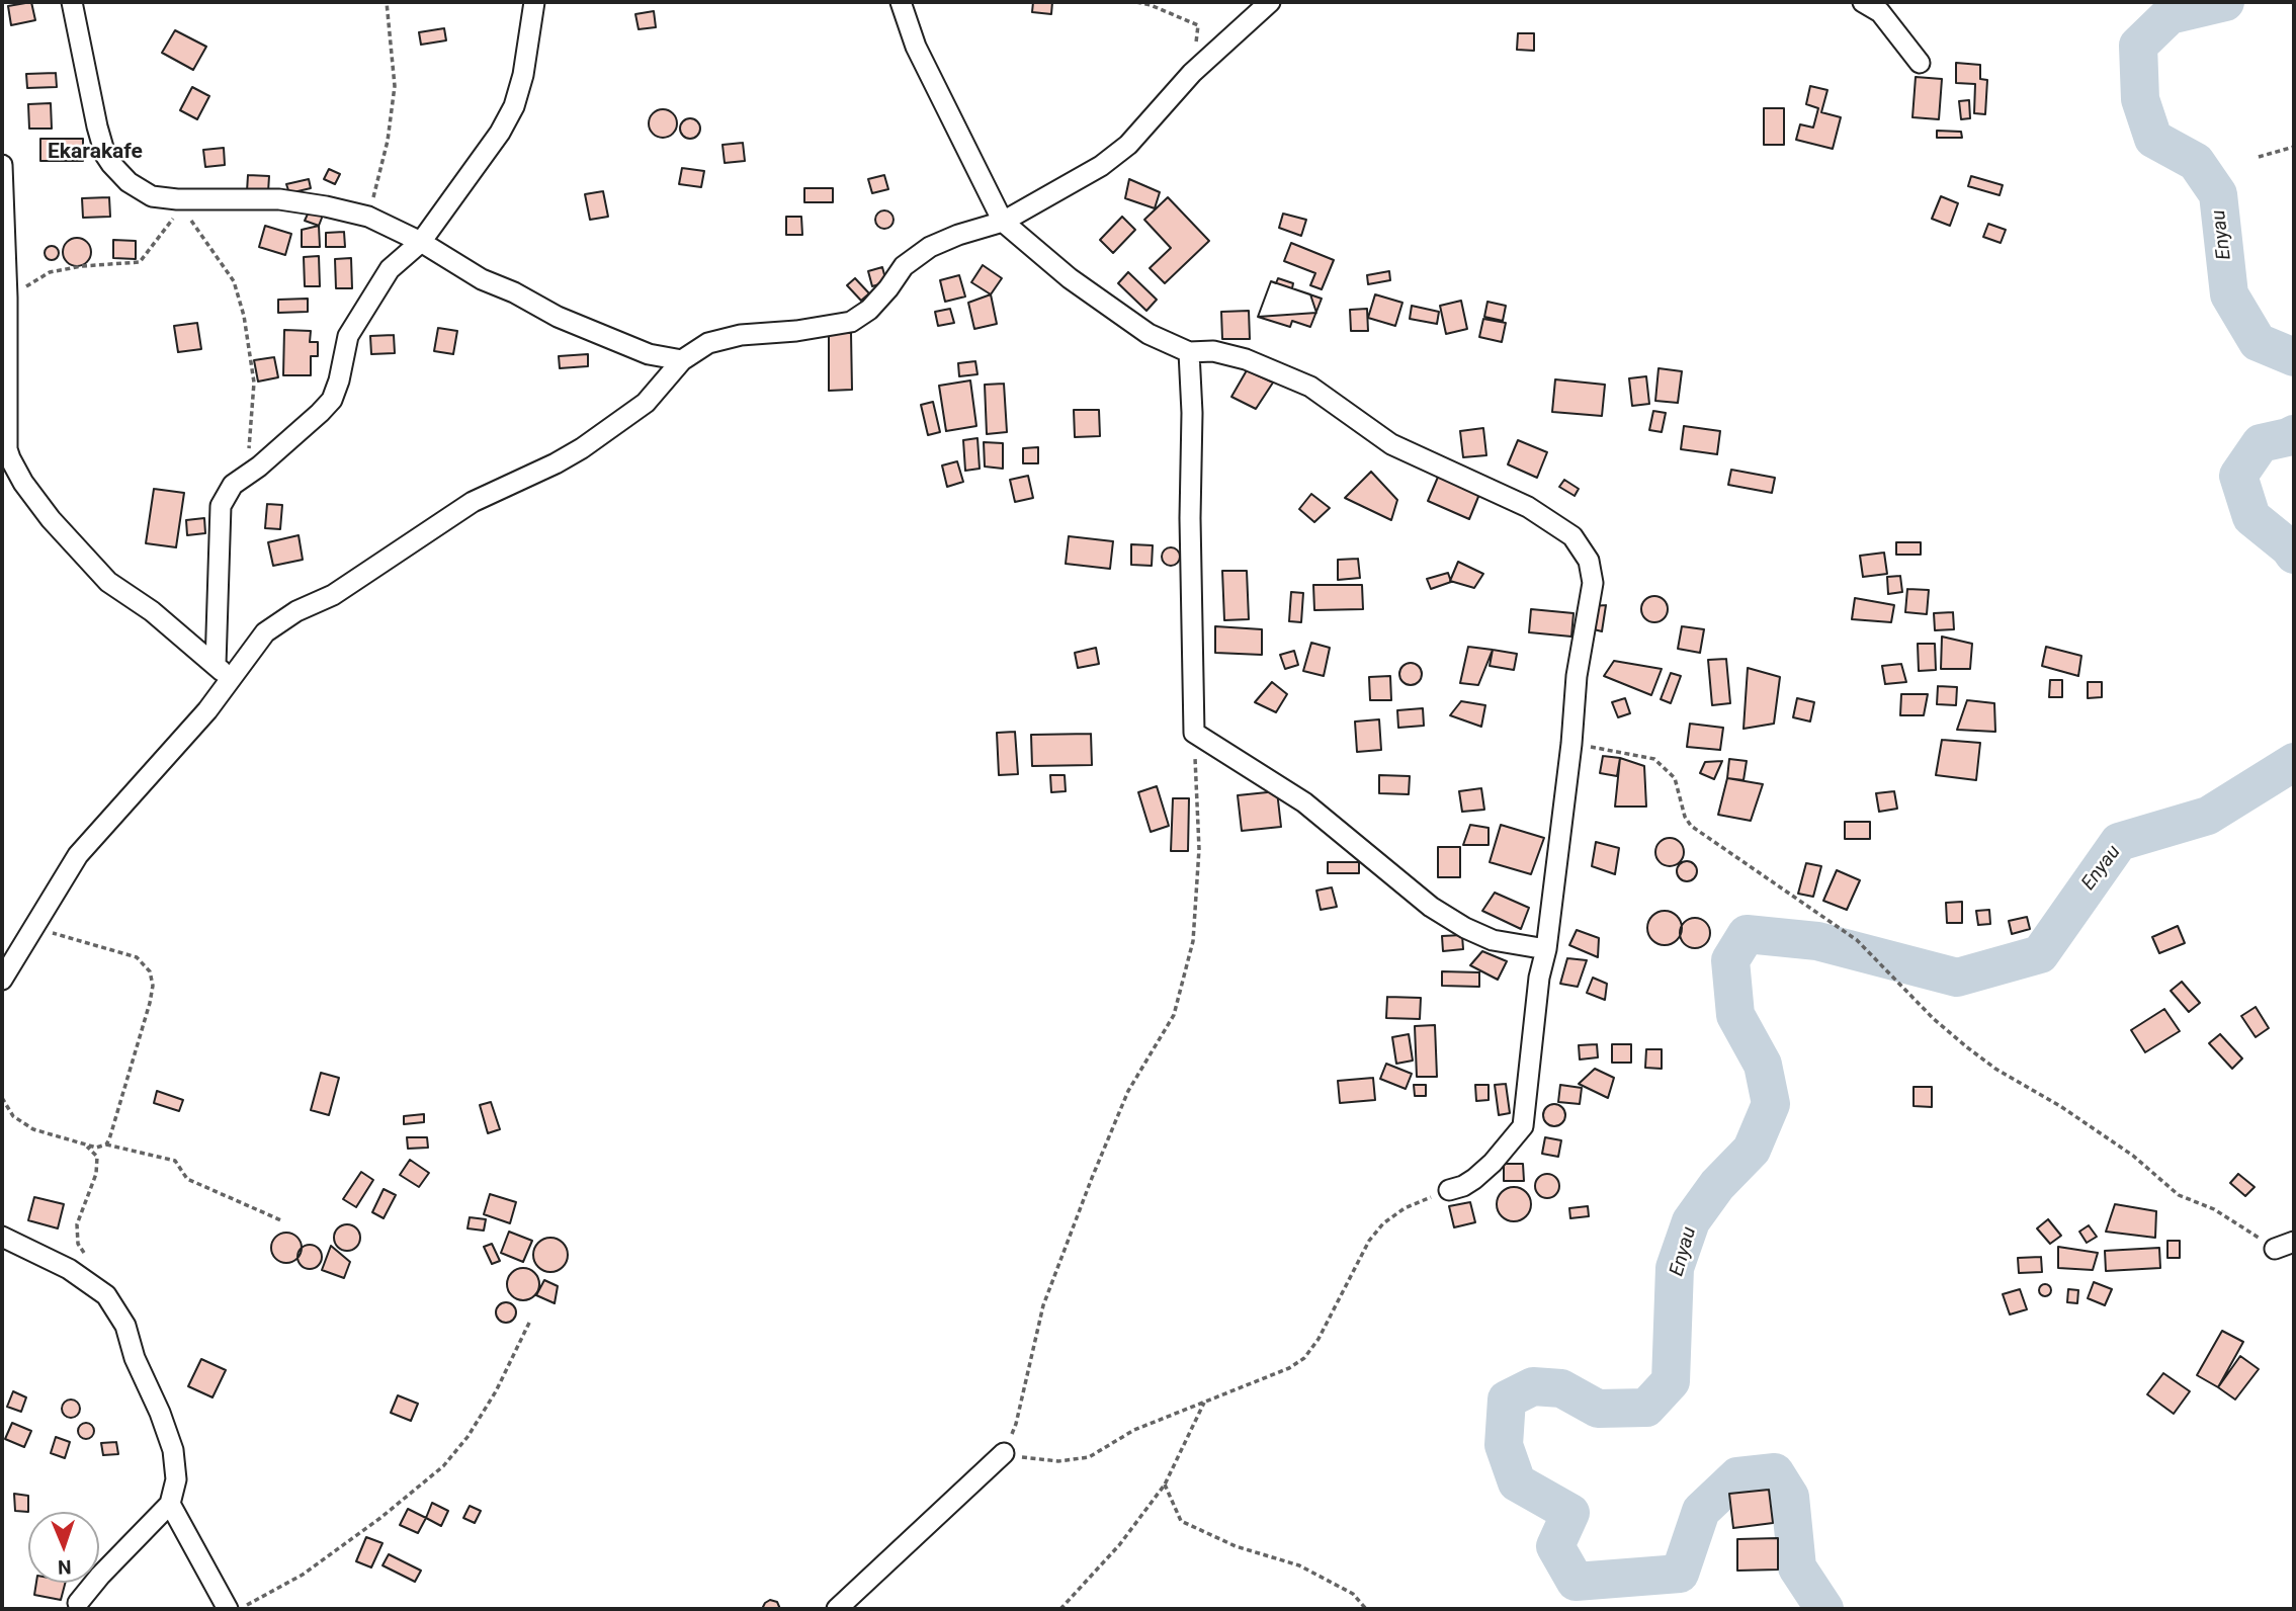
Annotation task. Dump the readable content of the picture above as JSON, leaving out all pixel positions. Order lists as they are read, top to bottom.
{
  "districts": ["Ekarakafe"],
  "water": ["Enyau"],
  "north": "bottom"
}
